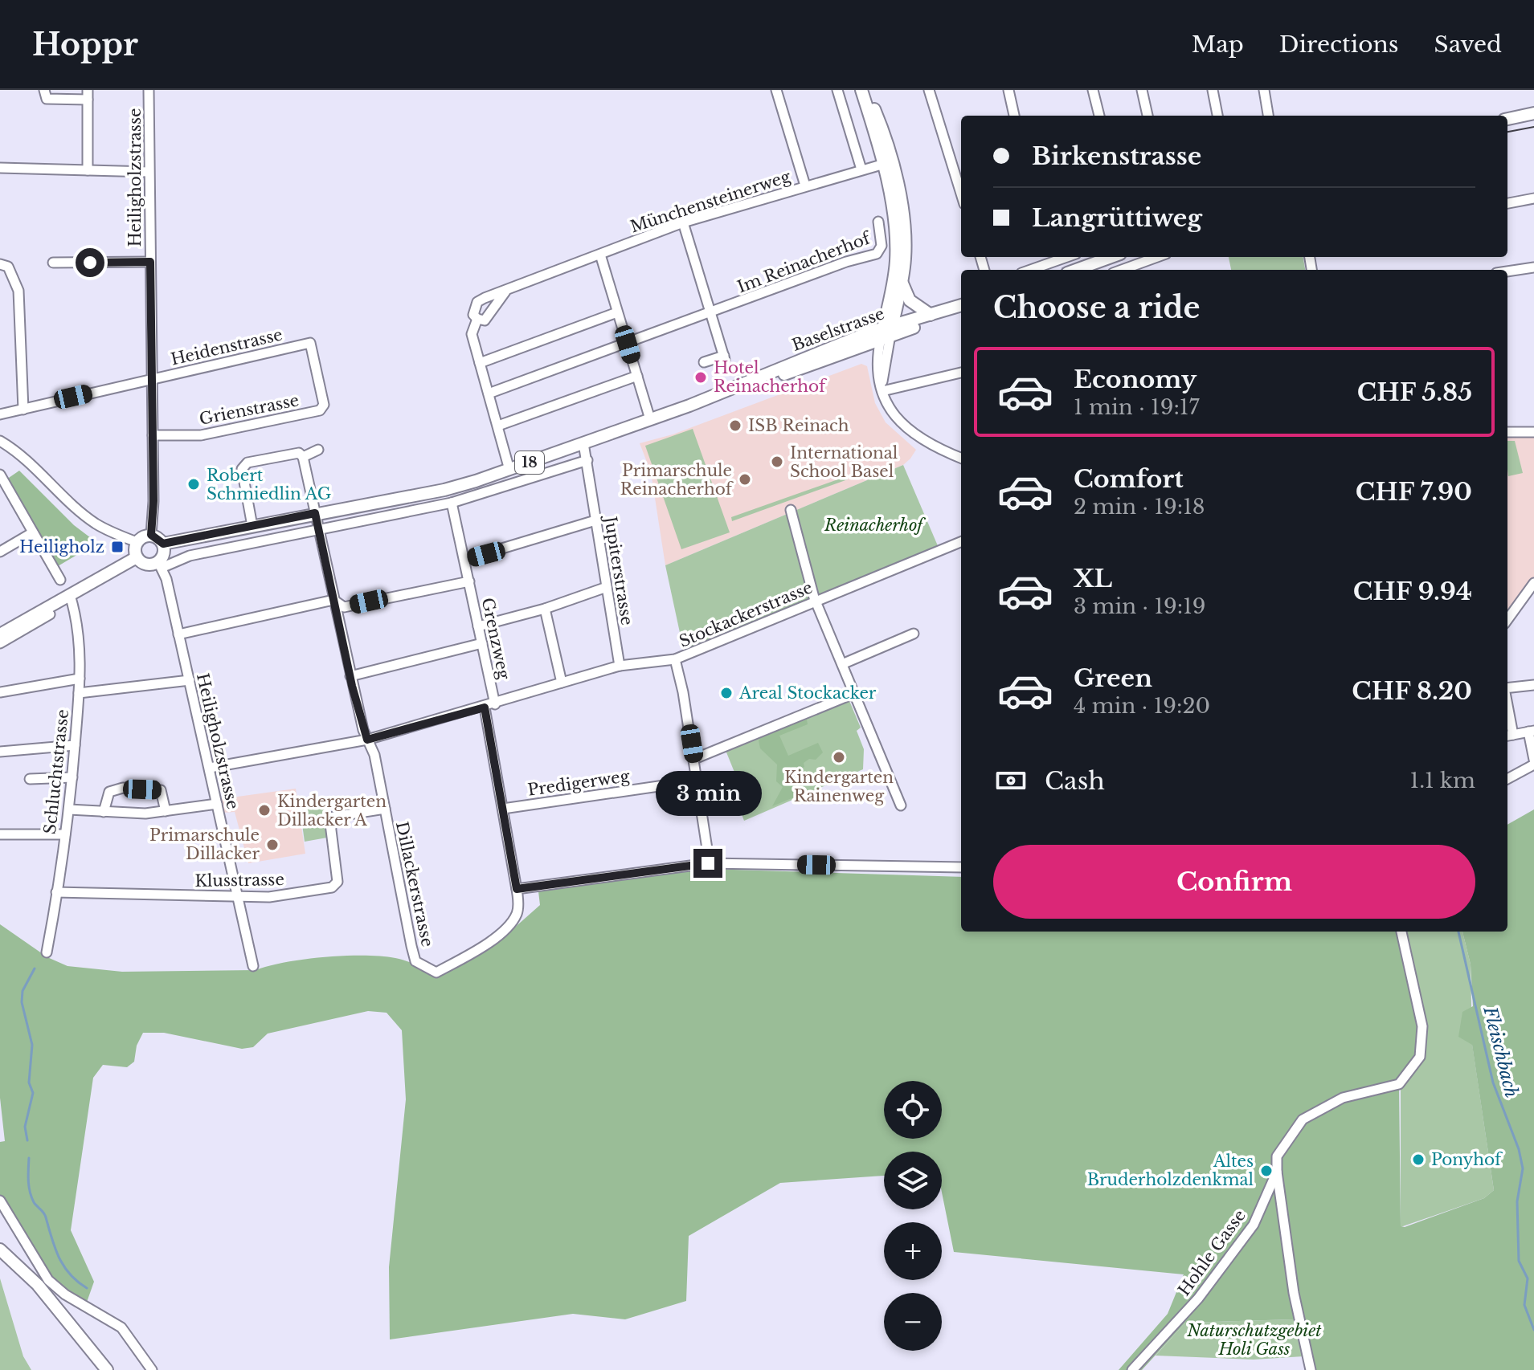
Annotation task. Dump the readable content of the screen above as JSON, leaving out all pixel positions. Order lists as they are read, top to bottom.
{
  "streets": {
    "main road": ["Baselstrasse", "18"],
    "street": [
      "Heiligholzstrasse",
      "Münchensteinerweg",
      "Im Reinacherhof",
      "Heidenstrasse",
      "Grienstrasse",
      "Jupiterstrasse",
      "Stockackerstrasse",
      "Grenzweg",
      "Schluchtstrasse",
      "Predigerweg",
      "Klusstrasse",
      "Dillackerstrasse",
      "Hohle Gasse"
    ]
  },
  "crossings": [
    ["Heiligholzstrasse", "Heidenstrasse"],
    ["Heiligholzstrasse", "Grienstrasse"],
    ["Heiligholzstrasse", "18"],
    ["Heiligholzstrasse", "Stockackerstrasse"],
    ["Heiligholzstrasse", "Klusstrasse"],
    ["Baselstrasse", "18"],
    ["Baselstrasse", "Jupiterstrasse"],
    ["Baselstrasse", "Dillackerstrasse"],
    ["Heidenstrasse", "Grienstrasse"],
    ["18", "Dillackerstrasse"],
    ["Jupiterstrasse", "Stockackerstrasse"],
    ["Stockackerstrasse", "Grenzweg"],
    ["Stockackerstrasse", "Dillackerstrasse"],
    ["Schluchtstrasse", "Klusstrasse"],
    ["Klusstrasse", "Dillackerstrasse"]
  ],
  "water": ["Fleischbach"],
  "parks": ["Reinacherhof", "Naturschutzgebiet Holi Gass"],
  "places": {
    "other": [
      "Hotel Reinacherhof",
      "ISB Reinach",
      "International School Basel",
      "Primarschule Reinacherhof",
      "Robert Schmiedlin AG",
      "Areal Stockacker",
      "Kindergarten Rainenweg",
      "Kindergarten Dillacker A",
      "Primarschule Dillacker",
      "Ponyhof",
      "Altes Bruderholzdenkmal"
    ],
    "transit": ["Heiligholz"]
  },
  "page": {
    "header": "Hoppr",
    "nav": ["Map", "Directions", "Saved"],
    "banner": ["Birkenstrasse", "Langrüttiweg"],
    "heading": "Choose a ride",
    "list": [
      {
        "name": "Economy",
        "note": "1 min · 19:17",
        "value": "CHF 5.85"
      },
      {
        "name": "Comfort",
        "note": "2 min · 19:18",
        "value": "CHF 7.90"
      },
      {
        "name": "XL",
        "note": "3 min · 19:19",
        "value": "CHF 9.94"
      },
      {
        "name": "Green",
        "note": "4 min · 19:20",
        "value": "CHF 8.20"
      }
    ],
    "pay": ["Cash", "1.1 km"],
    "bubble": "3 min",
    "buttons": "Confirm",
    "map_buttons": ["+", "−"]
  }
}
